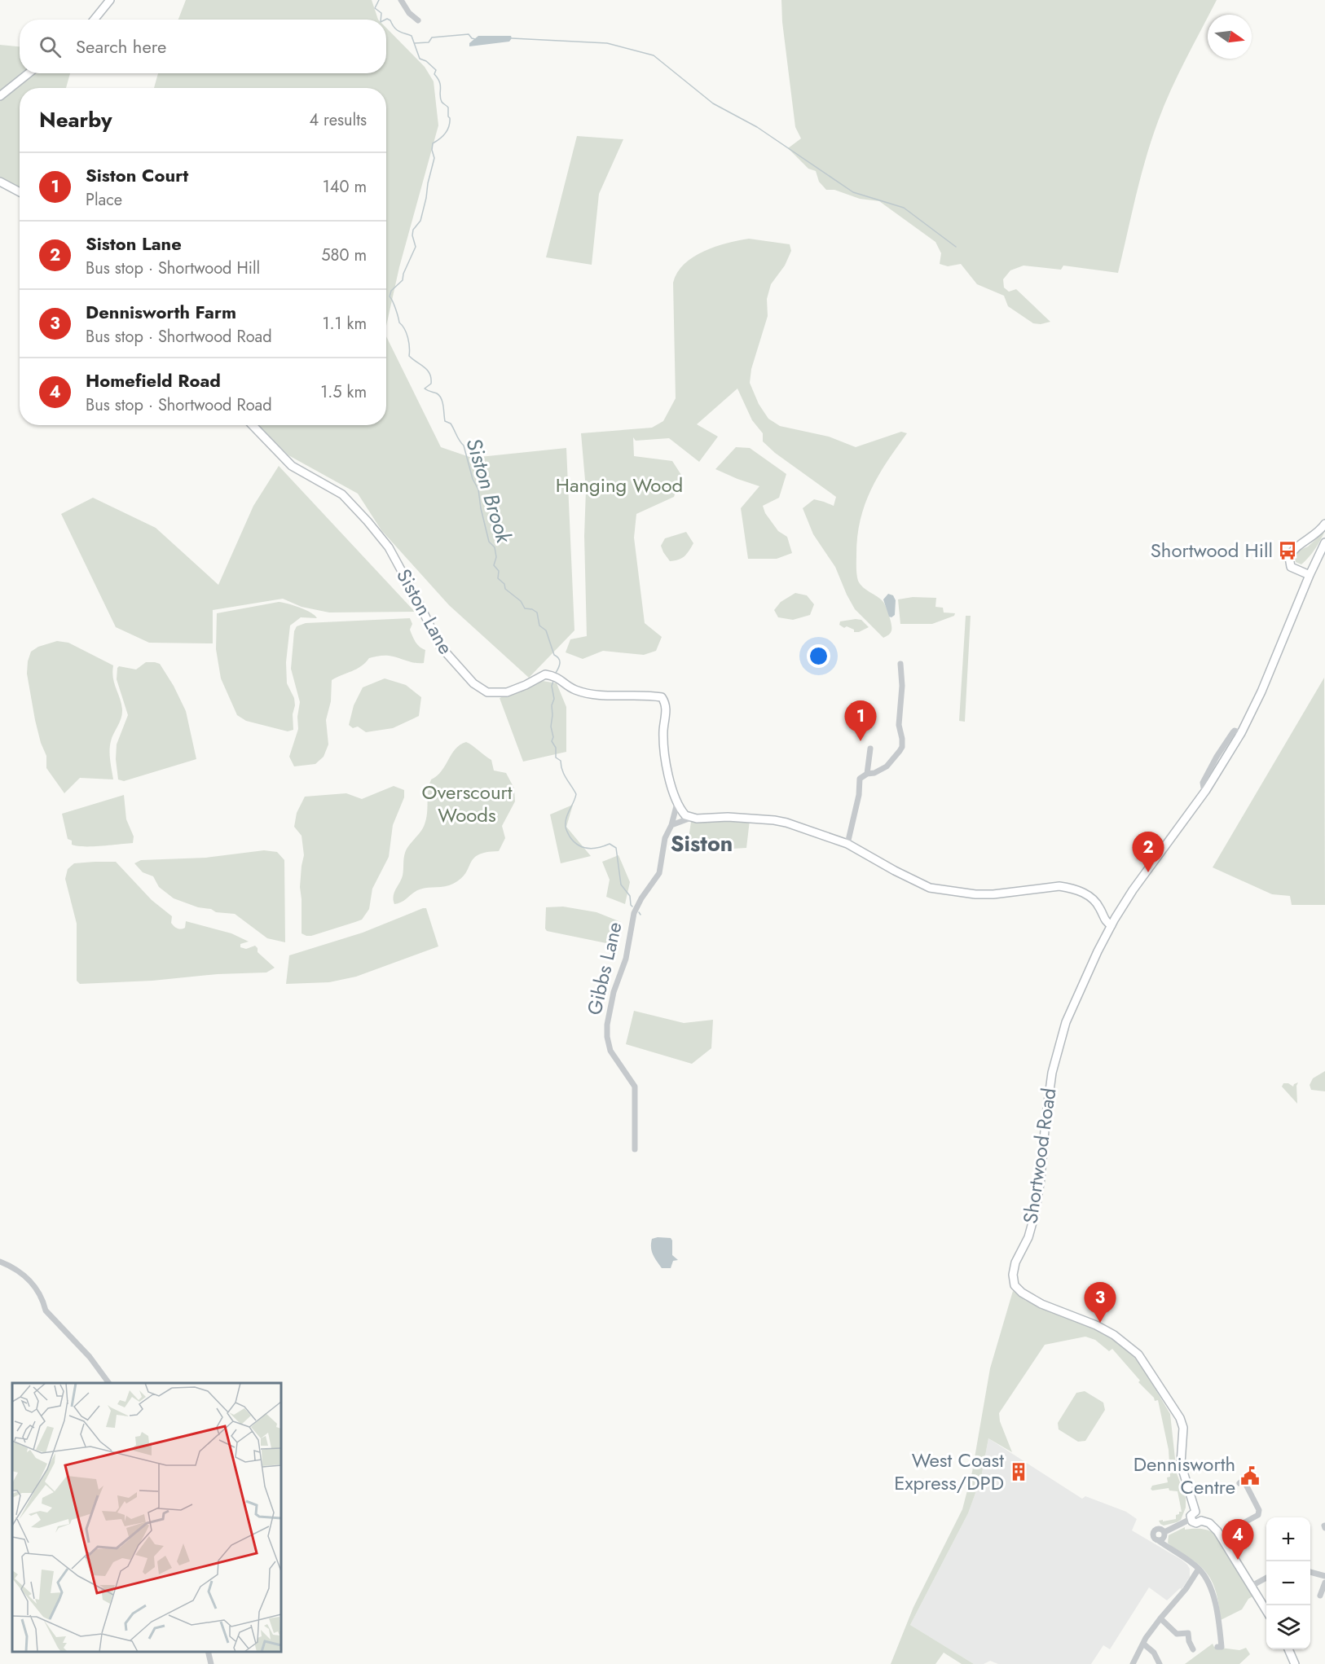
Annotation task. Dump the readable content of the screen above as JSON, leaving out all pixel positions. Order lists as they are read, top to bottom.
{
  "streets": {
    "main road": ["Siston Lane", "Shortwood Road"],
    "street": ["Gibbs Lane"]
  },
  "crossings": [
    ["Siston Lane", "Gibbs Lane"]
  ],
  "districts": ["Siston"],
  "water": ["Siston Brook"],
  "parks": ["Hanging Wood", "Overscourt Woods"],
  "places": {
    "bus stop": ["Shortwood Hill"],
    "building": ["West Coast Express/DPD"],
    "public building": ["Dennisworth Centre"]
  },
  "north": "right",
  "page": {
    "search": "Search here",
    "heading": ["Nearby", "4 results"],
    "list": [
      {
        "mark": "1",
        "name": "Siston Court",
        "note": "Place",
        "value": "140 m"
      },
      {
        "mark": "2",
        "name": "Siston Lane",
        "note": "Bus stop · Shortwood Hill",
        "value": "580 m"
      },
      {
        "mark": "3",
        "name": "Dennisworth Farm",
        "note": "Bus stop · Shortwood Road",
        "value": "1.1 km"
      },
      {
        "mark": "4",
        "name": "Homefield Road",
        "note": "Bus stop · Shortwood Road",
        "value": "1.5 km"
      }
    ],
    "pins": [
      "1",
      "2",
      "3",
      "4"
    ],
    "map_buttons": ["+", "−"]
  }
}
